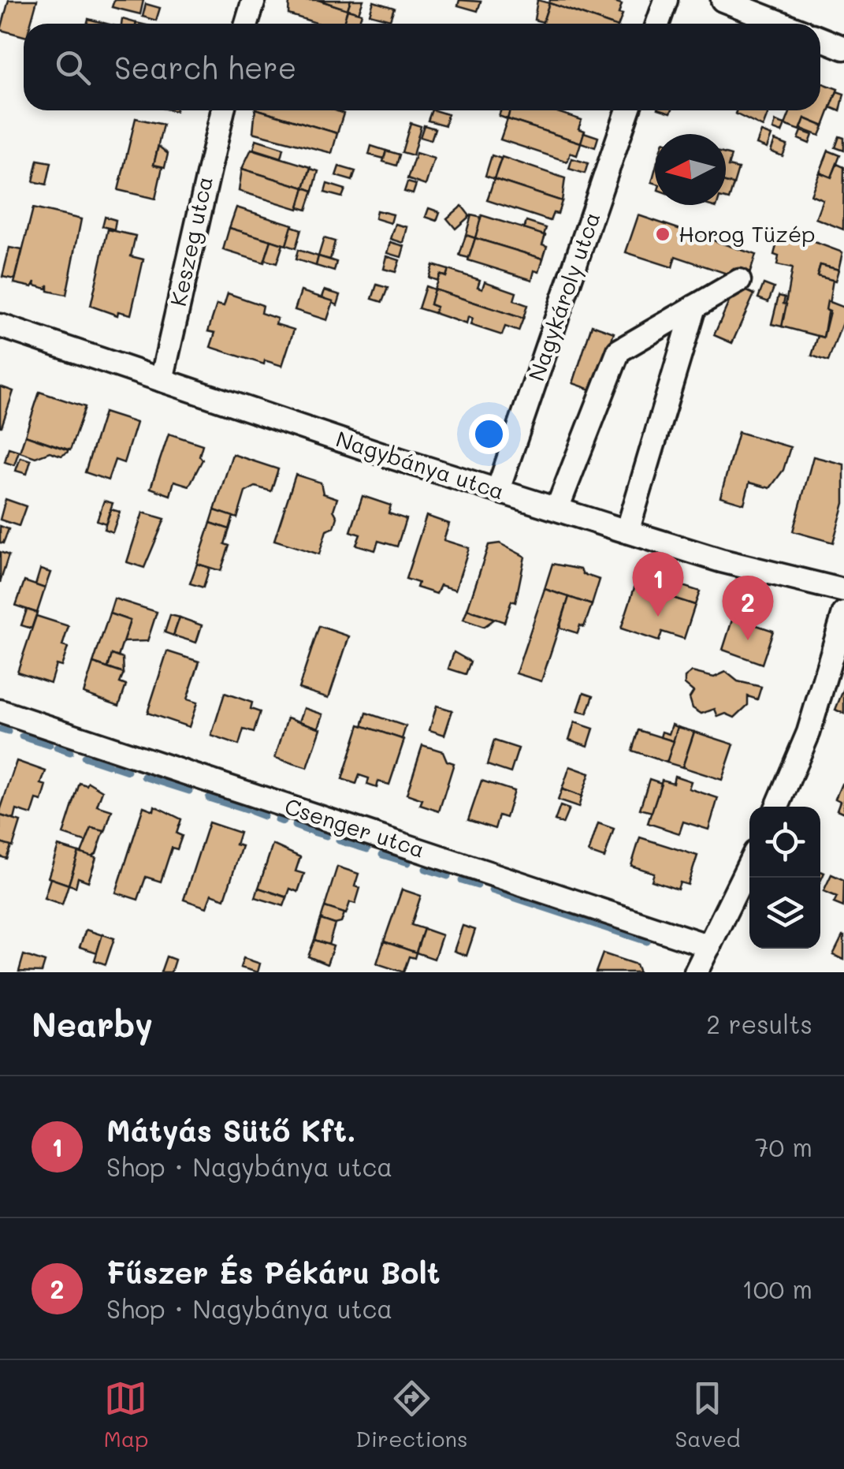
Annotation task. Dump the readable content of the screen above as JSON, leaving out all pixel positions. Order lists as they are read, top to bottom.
{
  "streets": {
    "street": [
      "Keszeg utca",
      "Nagykároly utca",
      "Nagybánya utca",
      "Csenger utca"
    ]
  },
  "crossings": [
    ["Keszeg utca", "Nagybánya utca"],
    ["Nagykároly utca", "Nagybánya utca"]
  ],
  "places": ["Horog Tüzép"],
  "north": "left",
  "page": {
    "search": "Search here",
    "pins": ["1", "2"],
    "heading": ["Nearby", "2 results"],
    "list": [
      {
        "mark": "1",
        "name": "Mátyás Sütő Kft.",
        "note": "Shop · Nagybánya utca",
        "value": "70 m"
      },
      {
        "mark": "2",
        "name": "Fűszer És Pékáru Bolt",
        "note": "Shop · Nagybánya utca",
        "value": "100 m"
      }
    ],
    "nav": ["Map", "Directions", "Saved"]
  }
}
